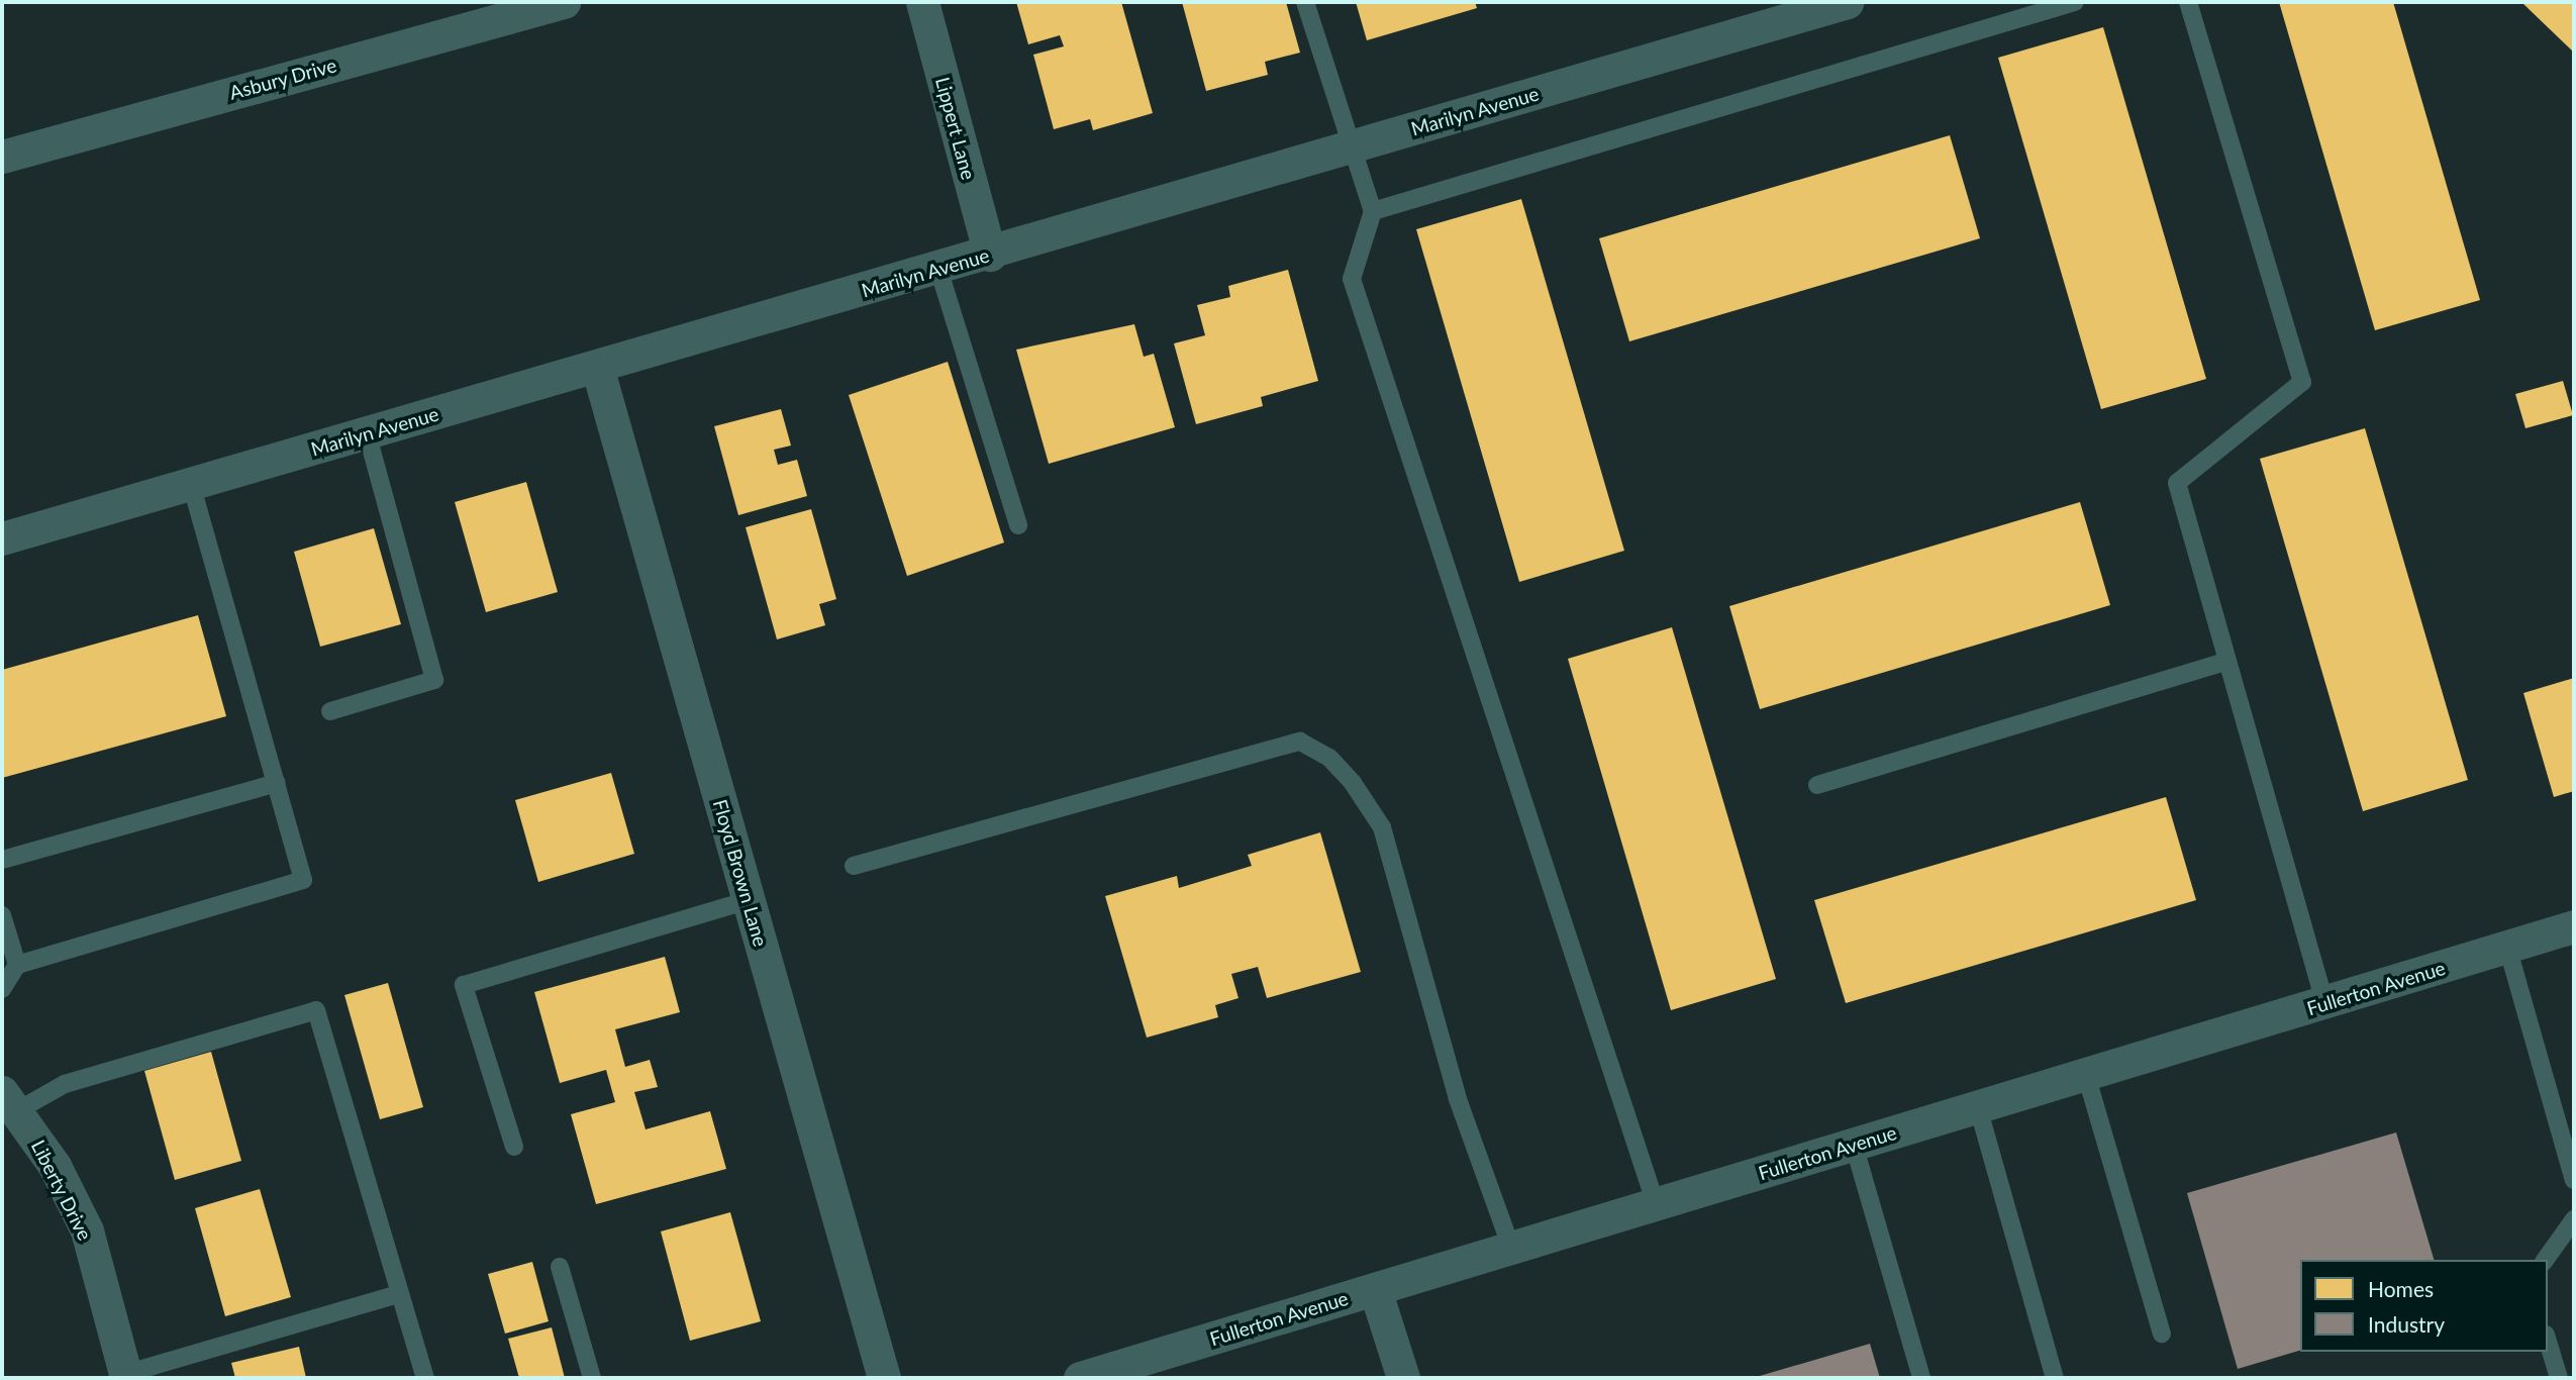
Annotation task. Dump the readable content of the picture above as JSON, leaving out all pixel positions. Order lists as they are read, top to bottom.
{
  "streets": {
    "street": [
      "Asbury Drive",
      "Marilyn Avenue",
      "Lippert Lane",
      "Floyd Brown Lane",
      "Fullerton Avenue",
      "Liberty Drive"
    ]
  },
  "crossings": [
    ["Marilyn Avenue", "Lippert Lane"],
    ["Marilyn Avenue", "Floyd Brown Lane"]
  ],
  "legend": ["Homes", "Industry"]
}
